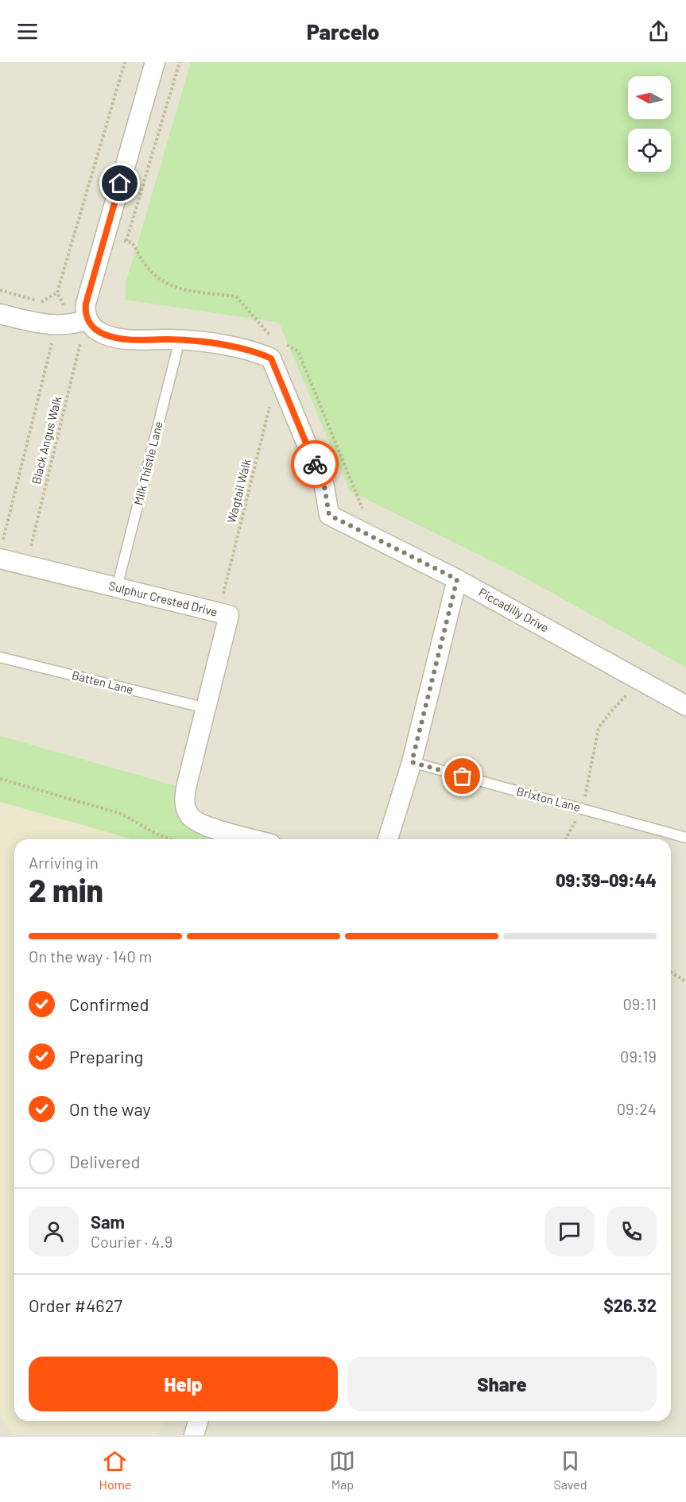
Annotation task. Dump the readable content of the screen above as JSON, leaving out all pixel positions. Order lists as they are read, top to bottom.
{
  "streets": {
    "street": ["Sulphur Crested Drive", "Piccadilly Drive"],
    "lane": ["Milk Thistle Lane", "Batten Lane", "Brixton Lane"],
    "path": ["Black Angus Walk", "Wagtail Walk"]
  },
  "crossings": [
    ["Black Angus Walk", "Sulphur Crested Drive"],
    ["Black Angus Walk", "Piccadilly Drive"],
    ["Milk Thistle Lane", "Sulphur Crested Drive"],
    ["Milk Thistle Lane", "Piccadilly Drive"],
    ["Wagtail Walk", "Sulphur Crested Drive"],
    ["Wagtail Walk", "Piccadilly Drive"],
    ["Sulphur Crested Drive", "Batten Lane"]
  ],
  "north": "left",
  "page": {
    "header": "Parcelo",
    "heading": ["2 min", "Arriving in", "09:39–09:44"],
    "panel": [
      "Sam",
      "Courier · 4.9",
      "Order #4627",
      "$26.32"
    ],
    "bar": "On the way · 140 m",
    "list": [
      ["Confirmed", "09:11"],
      ["Preparing", "09:19"],
      ["On the way", "09:24"],
      "Delivered"
    ],
    "buttons": ["Help", "Share"],
    "tabs": ["Home", "Map", "Saved"]
  }
}
